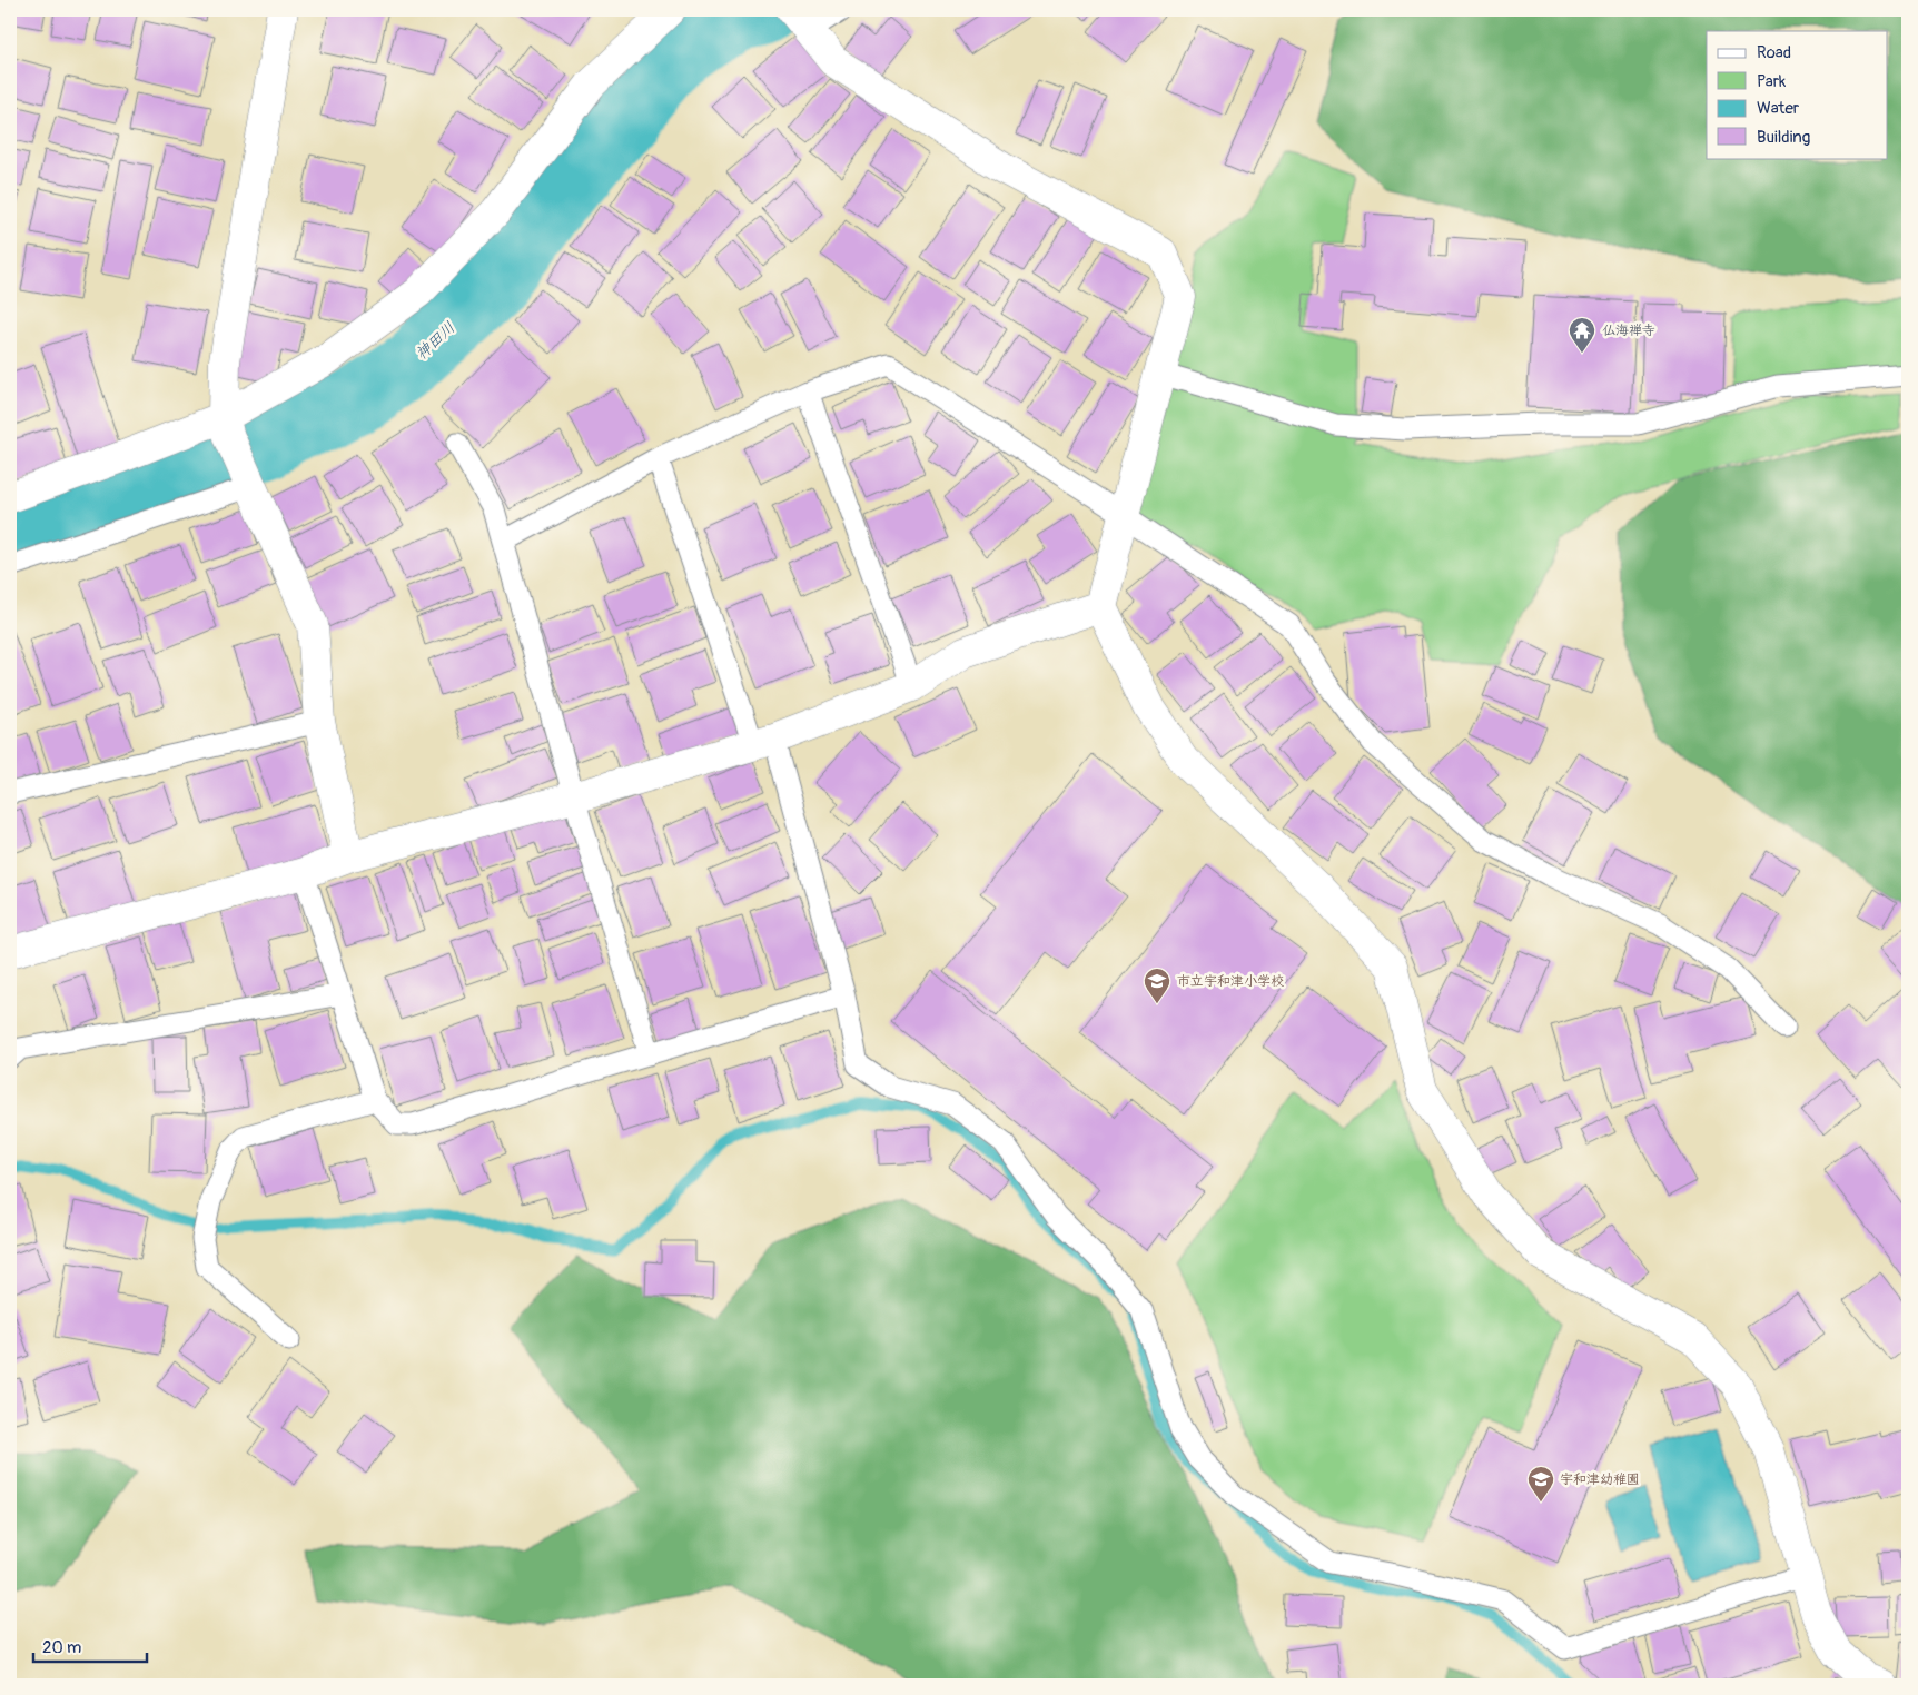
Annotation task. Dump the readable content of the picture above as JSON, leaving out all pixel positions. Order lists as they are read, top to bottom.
{
  "water": ["神田川"],
  "places": {
    "temple": ["仏海禅寺"],
    "school or university": ["市立宇和津小学校", "宇和津幼稚園"]
  },
  "legend": [
    "Road",
    "Park",
    "Water",
    "Building"
  ],
  "scale_bar": "20 m"
}
